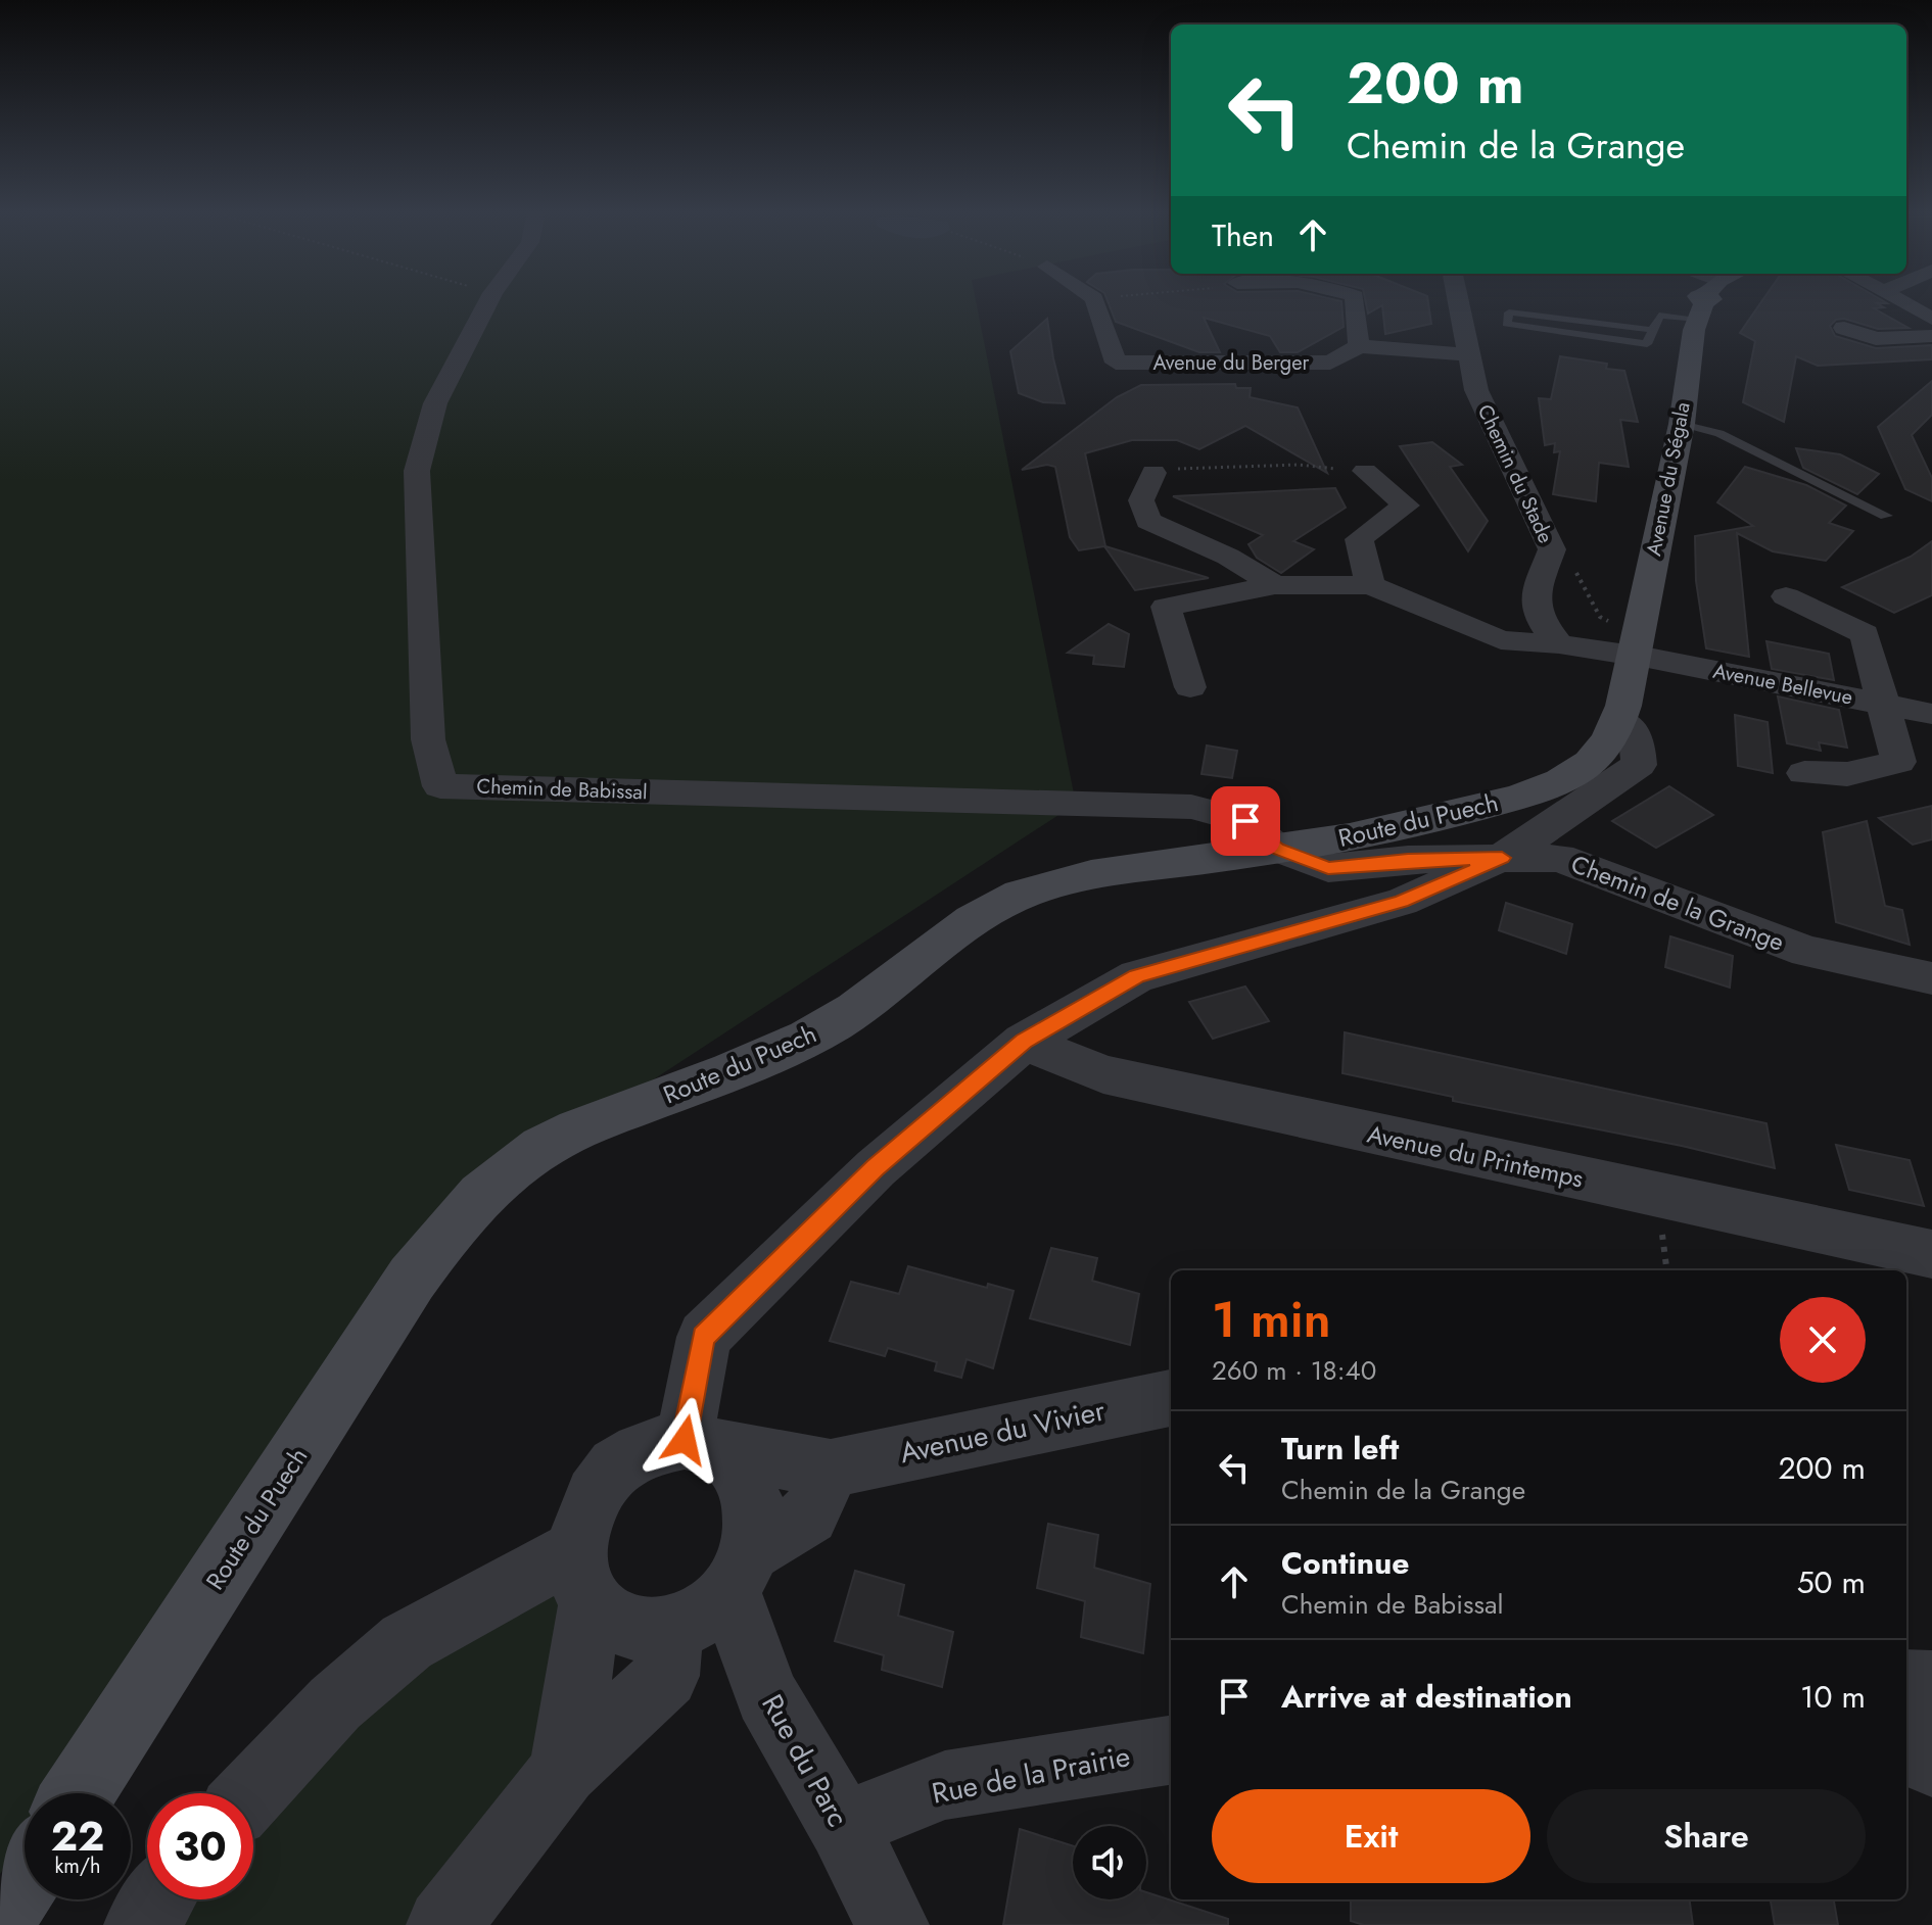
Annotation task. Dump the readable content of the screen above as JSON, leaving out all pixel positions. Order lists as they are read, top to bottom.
{
  "streets": {
    "street": [
      "Avenue du Berger",
      "Chemin du Stade",
      "Avenue du Ségala",
      "Avenue Bellevue",
      "Chemin de Babissal",
      "Route du Puech",
      "Chemin de la Grange",
      "Avenue du Printemps",
      "Avenue du Vivier",
      "Rue du Parc",
      "Rue de la Prairie"
    ]
  },
  "crossings": [
    ["Avenue du Berger", "Chemin du Stade"],
    ["Avenue du Ségala", "Avenue Bellevue"],
    ["Avenue du Ségala", "Route du Puech"],
    ["Avenue Bellevue", "Route du Puech"],
    ["Chemin de Babissal", "Route du Puech"],
    ["Chemin de Babissal", "Chemin de la Grange"],
    ["Route du Puech", "Chemin de la Grange"],
    ["Avenue du Vivier", "Rue du Parc"],
    ["Rue du Parc", "Rue de la Prairie"]
  ],
  "page": {
    "turn": ["200 m", "Chemin de la Grange"],
    "then": "Then",
    "heading": ["1 min", "260 m · 18:40"],
    "list": [
      {
        "name": "Turn left",
        "note": "Chemin de la Grange",
        "value": "200 m"
      },
      {
        "name": "Continue",
        "note": "Chemin de Babissal",
        "value": "50 m"
      },
      {
        "name": "Arrive at destination",
        "value": "10 m"
      }
    ],
    "buttons": ["Exit", "Share"],
    "speed": "22 km/h",
    "limit": "30"
  }
}
